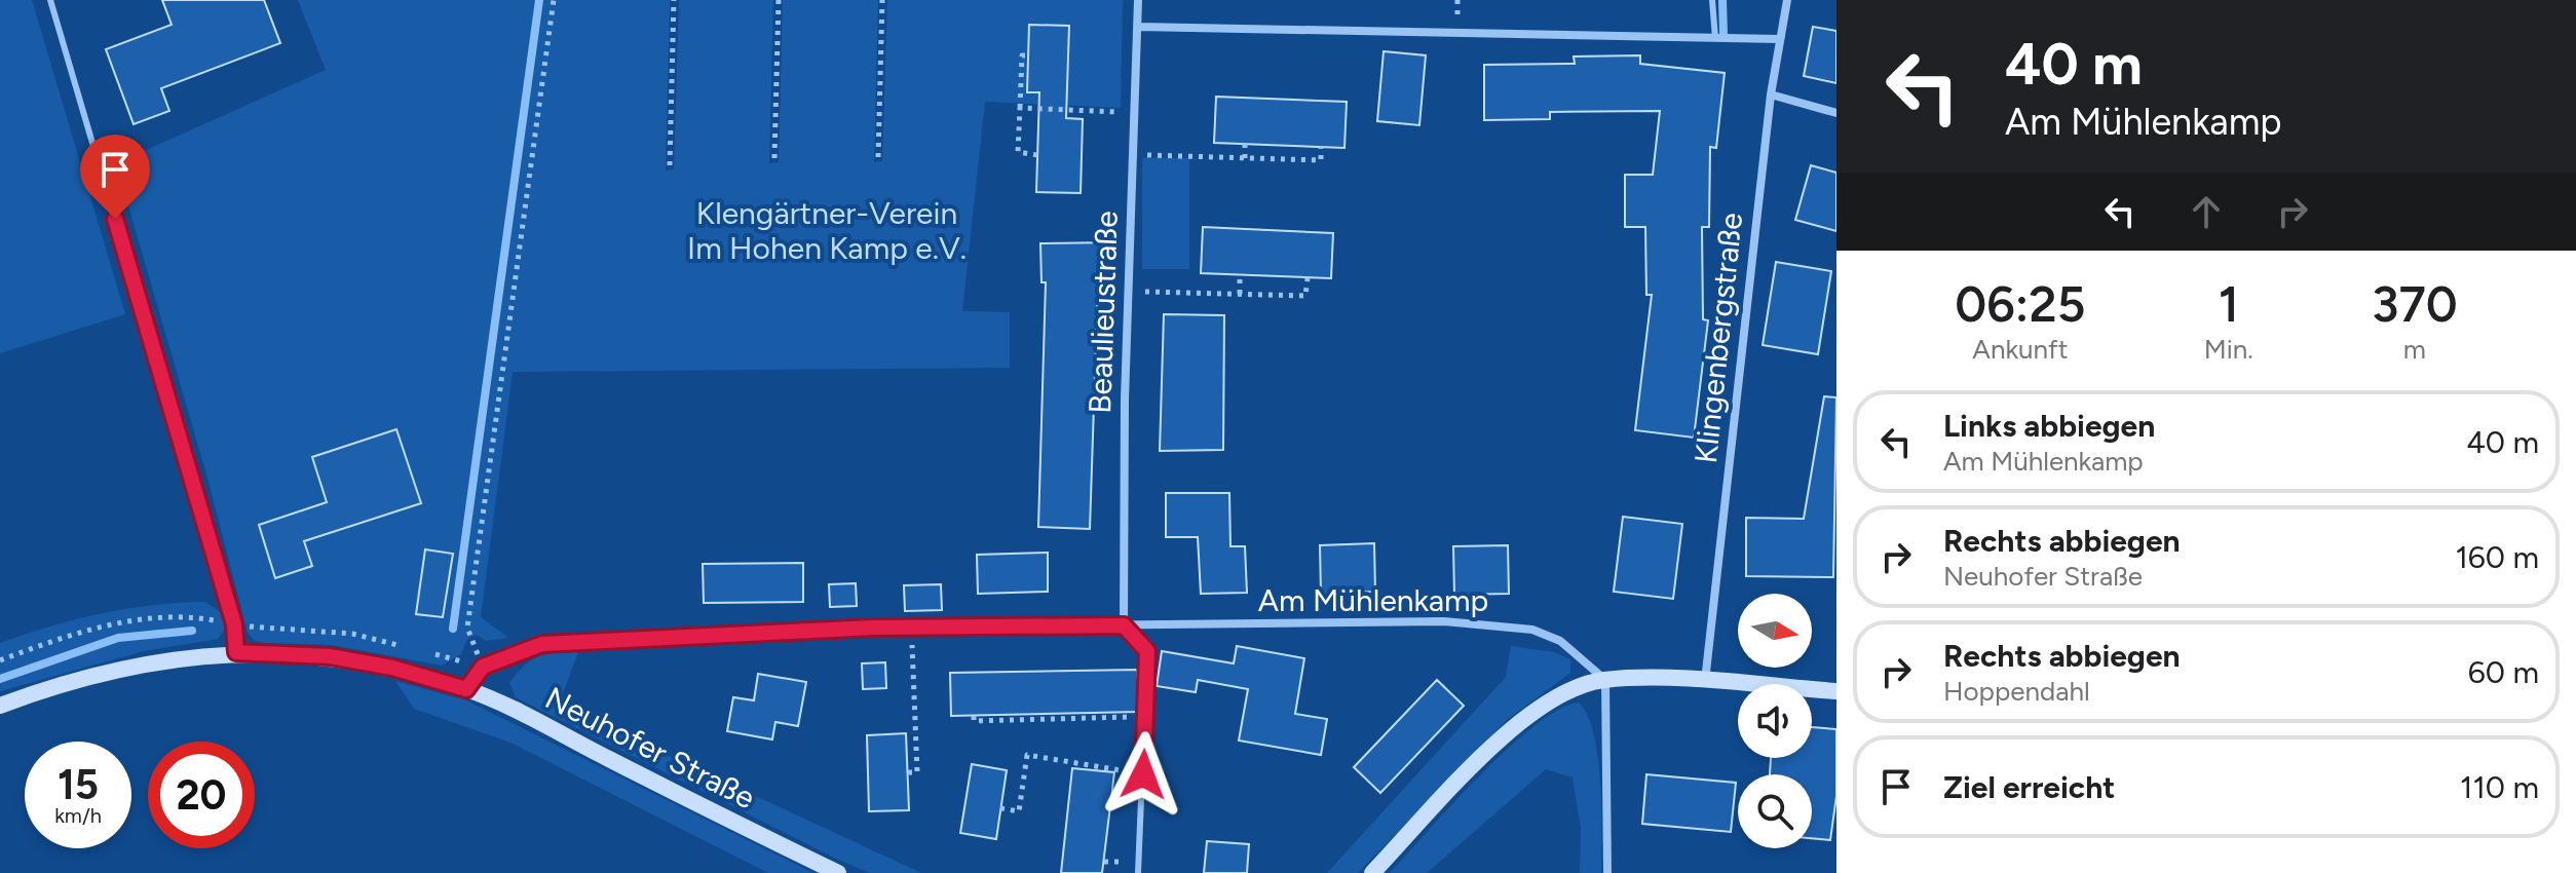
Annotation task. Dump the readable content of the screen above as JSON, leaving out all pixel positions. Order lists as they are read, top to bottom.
{
  "streets": {
    "street": [
      "Beaulieustraße",
      "Klingenbergstraße",
      "Am Mühlenkamp",
      "Neuhofer Straße"
    ]
  },
  "crossings": [
    ["Beaulieustraße", "Am Mühlenkamp"]
  ],
  "parks": ["Klengärtner-Verein Im Hohen Kamp e.V."],
  "north": "right",
  "page": {
    "turn": ["40 m", "Am Mühlenkamp"],
    "eta": [
      "06:25",
      "Ankunft",
      "1",
      "Min.",
      "370",
      "m"
    ],
    "list": [
      {
        "name": "Links abbiegen",
        "note": "Am Mühlenkamp",
        "value": "40 m"
      },
      {
        "name": "Rechts abbiegen",
        "note": "Neuhofer Straße",
        "value": "160 m"
      },
      {
        "name": "Rechts abbiegen",
        "note": "Hoppendahl",
        "value": "60 m"
      },
      {
        "name": "Ziel erreicht",
        "value": "110 m"
      }
    ],
    "speed": "15 km/h",
    "limit": "20"
  }
}
